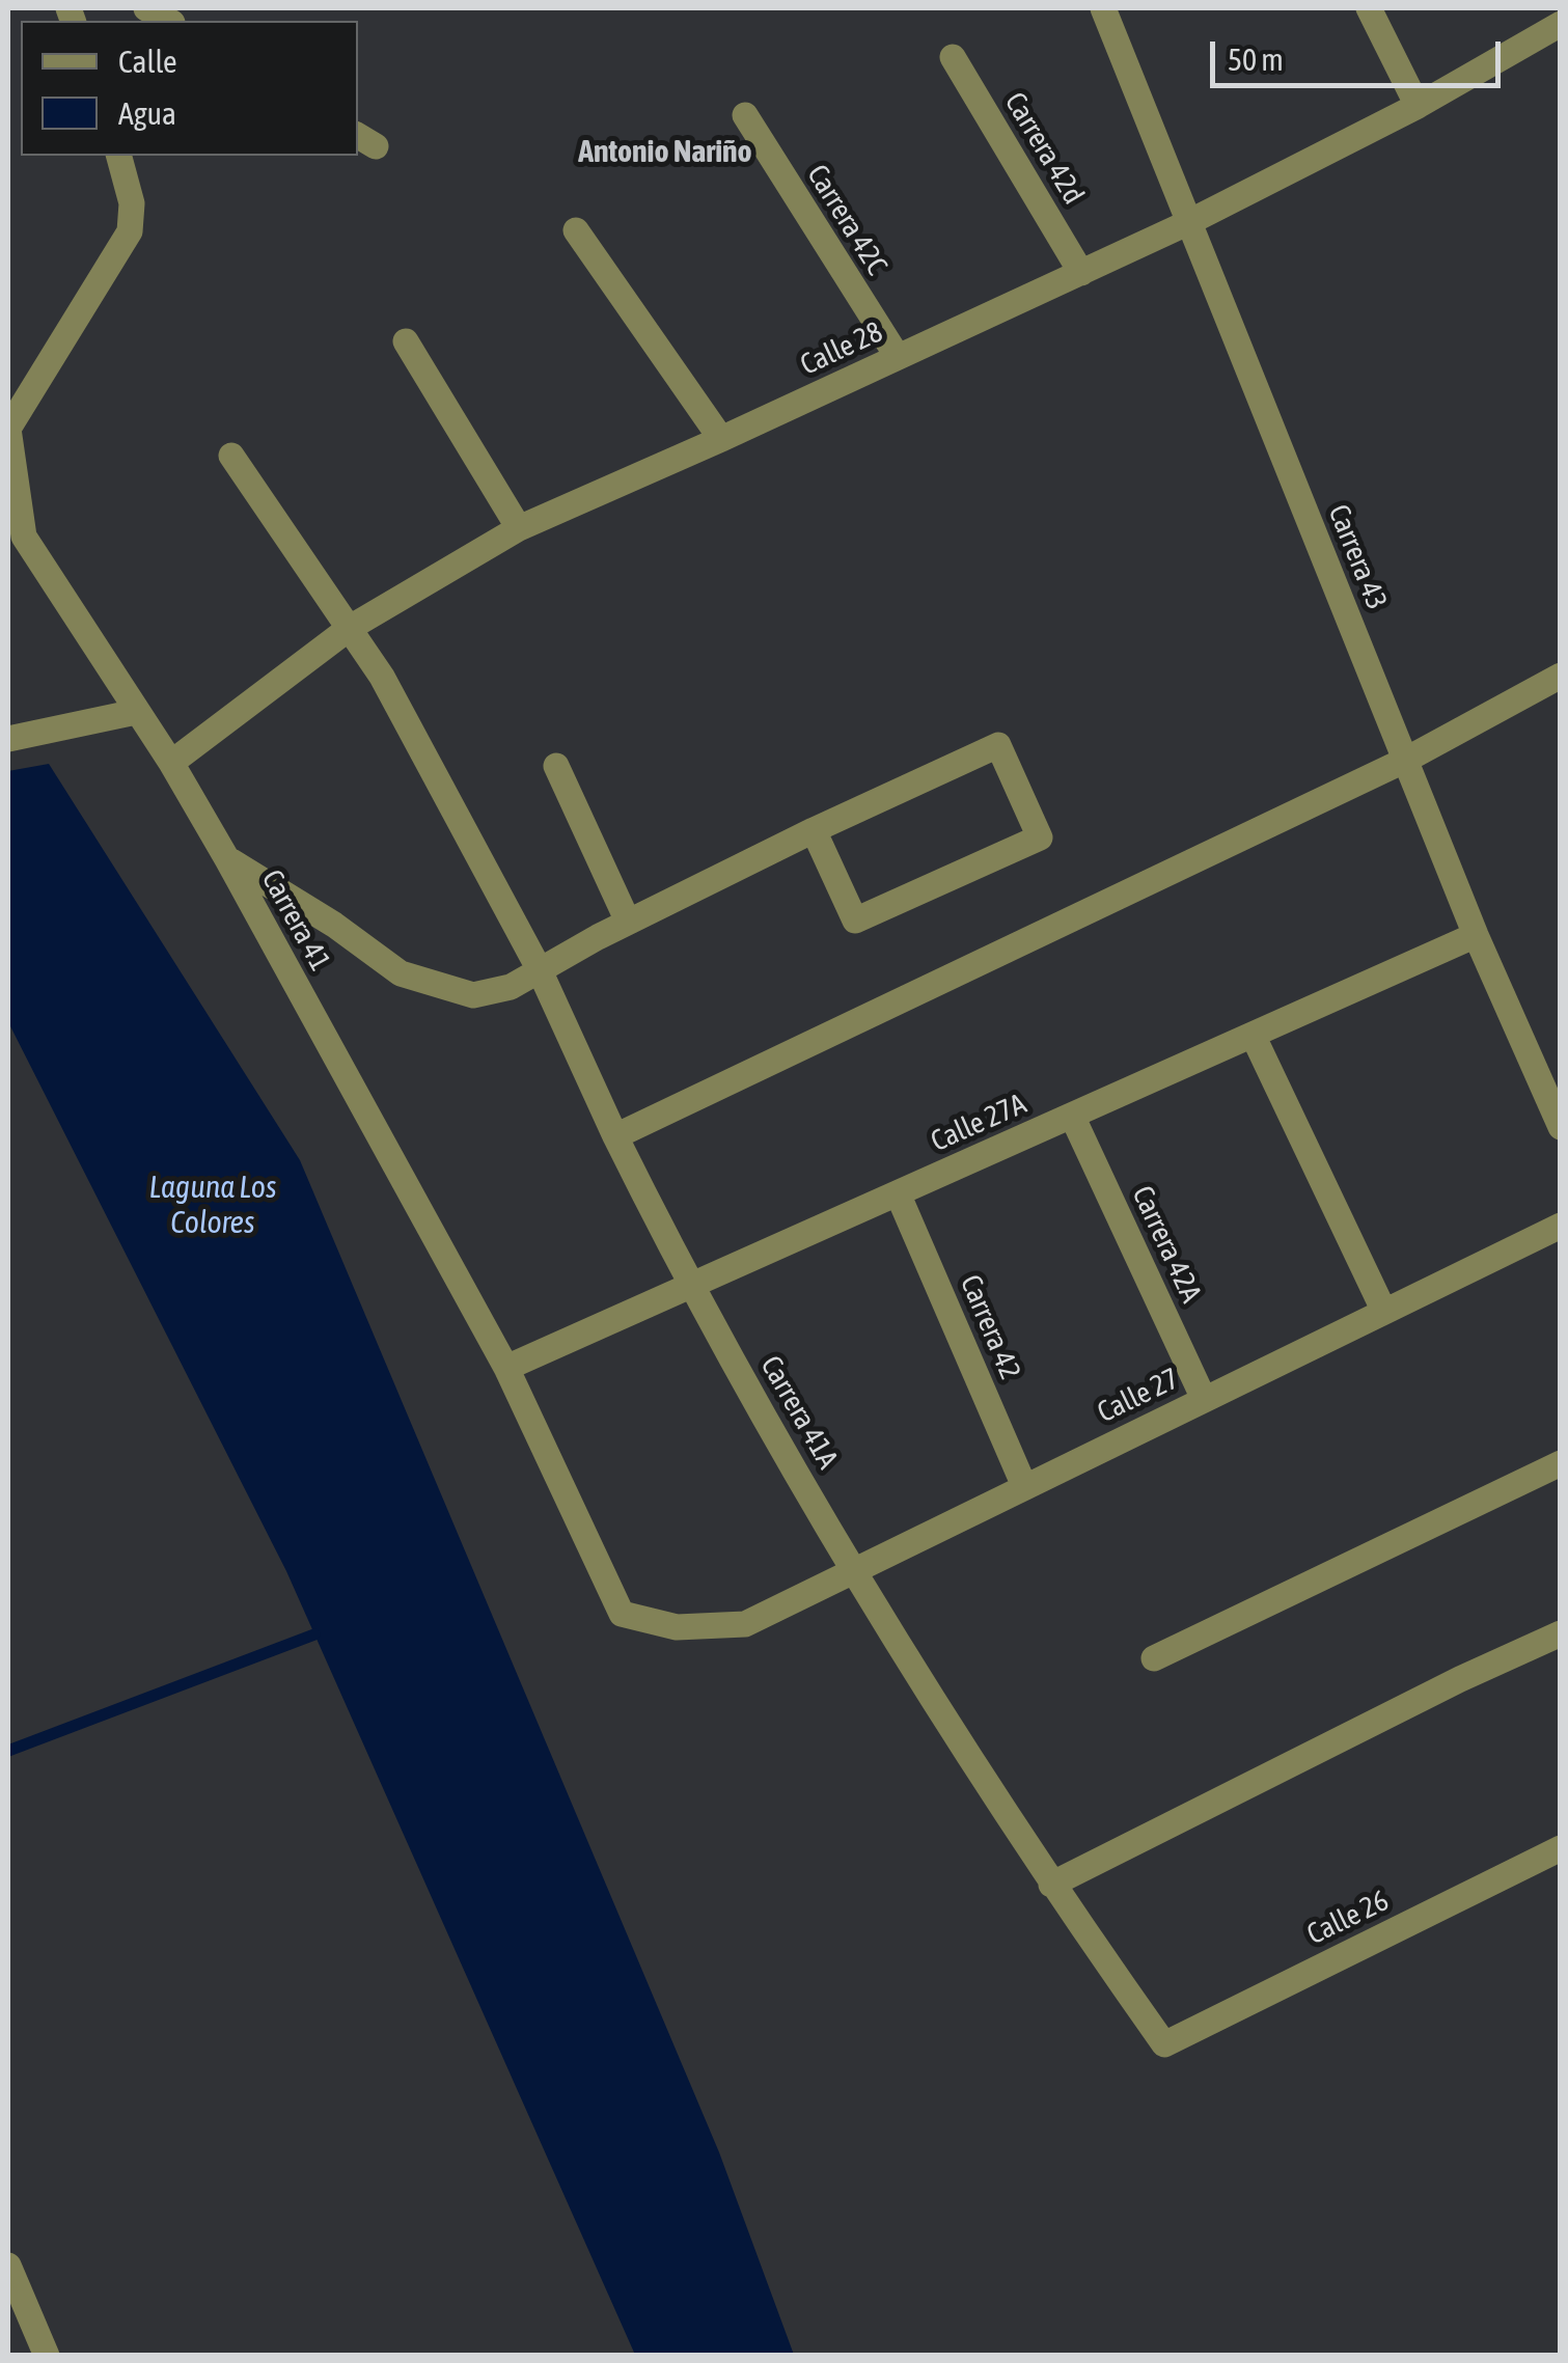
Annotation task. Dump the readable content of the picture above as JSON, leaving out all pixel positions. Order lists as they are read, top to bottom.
{
  "streets": {
    "street": [
      "Carrera 42d",
      "Carrera 42C",
      "Calle 28",
      "Carrera 43",
      "Carrera 41",
      "Calle 27A",
      "Carrera 42A",
      "Carrera 42",
      "Calle 27",
      "Carrera 41A",
      "Calle 26"
    ]
  },
  "crossings": [
    ["Carrera 42d", "Calle 28"],
    ["Carrera 42C", "Calle 28"],
    ["Calle 28", "Carrera 43"],
    ["Calle 28", "Carrera 41"],
    ["Calle 28", "Carrera 41A"],
    ["Carrera 43", "Calle 27A"],
    ["Carrera 41", "Calle 27A"],
    ["Carrera 41", "Calle 27"],
    ["Calle 27A", "Carrera 42A"],
    ["Calle 27A", "Carrera 42"],
    ["Calle 27A", "Carrera 41A"],
    ["Carrera 42A", "Calle 27"],
    ["Carrera 42", "Calle 27"],
    ["Calle 27", "Carrera 41A"],
    ["Carrera 41A", "Calle 26"]
  ],
  "districts": ["Antonio Nariño"],
  "water": ["Laguna Los Colores"],
  "legend": ["Calle", "Agua"],
  "scale_bar": "50 m"
}
